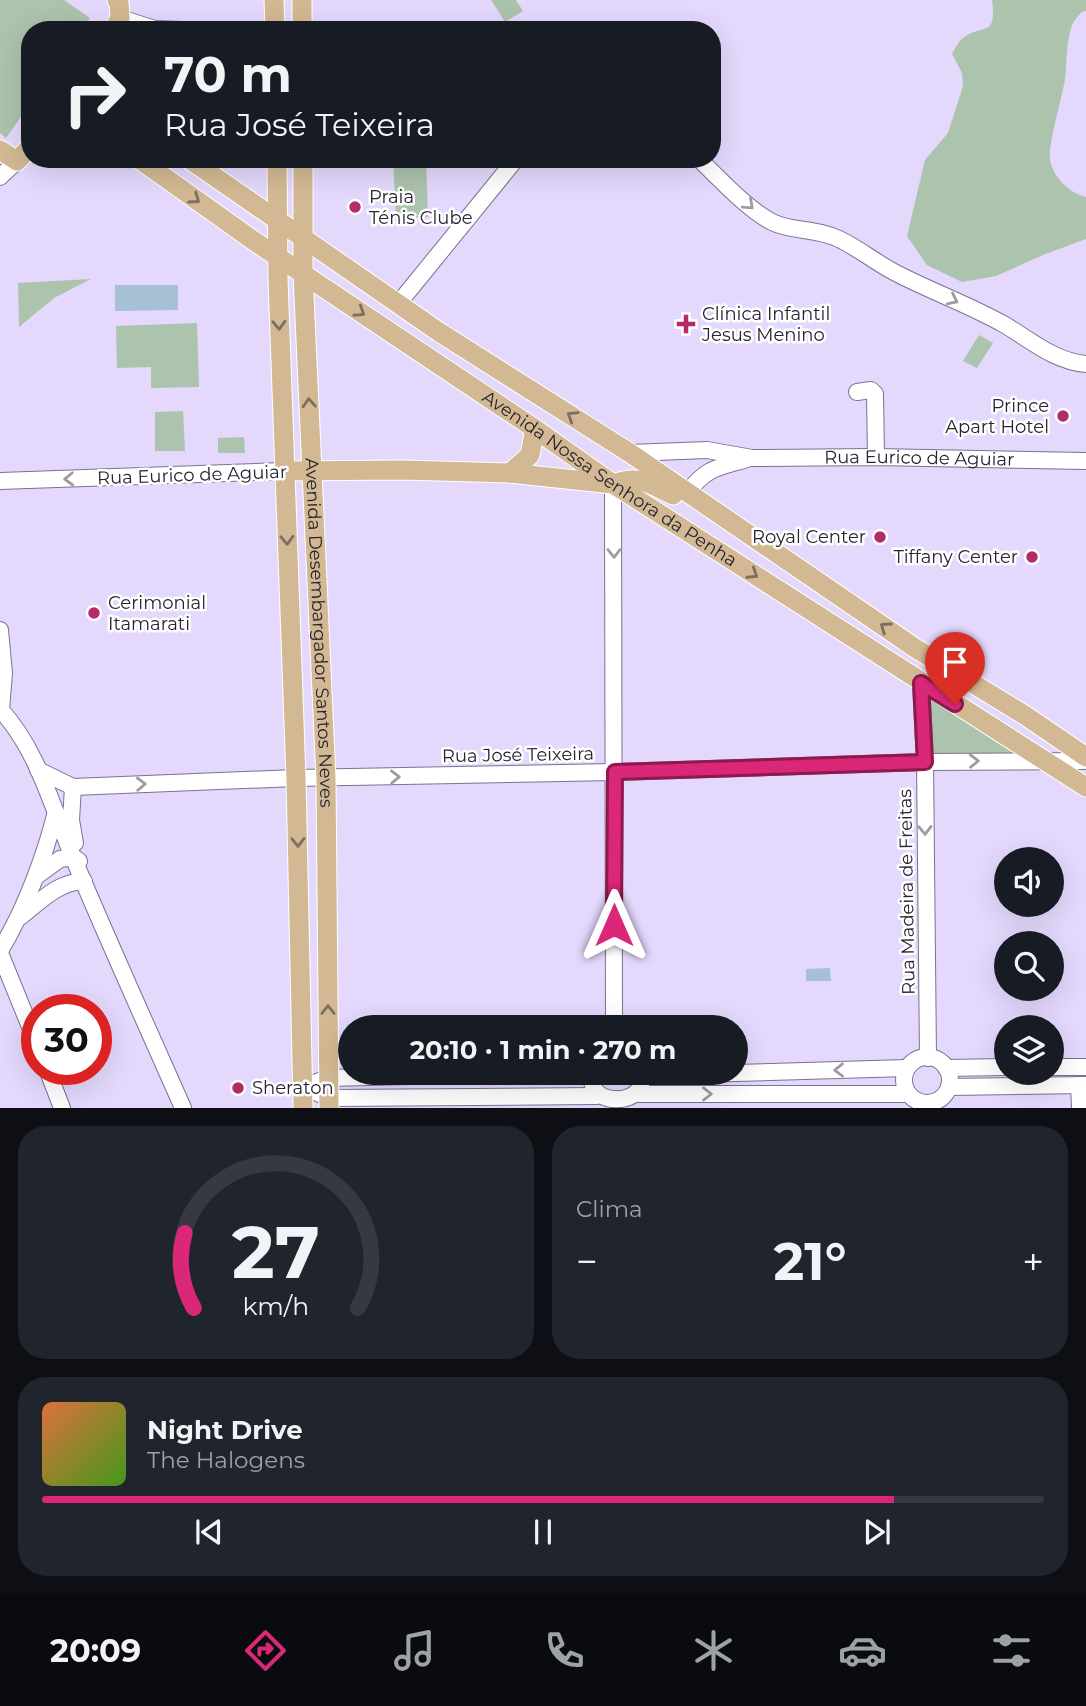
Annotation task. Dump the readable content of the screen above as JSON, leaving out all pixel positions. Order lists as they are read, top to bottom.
{
  "streets": {
    "main road": ["Rua Eurico de Aguiar", "Avenida Nossa Senhora da Penha", "Avenida Desembargador Santos Neves"],
    "street": ["Rua José Teixeira", "Rua Madeira de Freitas"]
  },
  "crossings": [
    ["Rua Eurico de Aguiar", "Avenida Nossa Senhora da Penha"],
    ["Rua Eurico de Aguiar", "Avenida Desembargador Santos Neves"],
    ["Avenida Nossa Senhora da Penha", "Avenida Desembargador Santos Neves"],
    ["Avenida Nossa Senhora da Penha", "Rua José Teixeira"],
    ["Avenida Nossa Senhora da Penha", "Rua Madeira de Freitas"],
    ["Avenida Desembargador Santos Neves", "Rua José Teixeira"],
    ["Rua José Teixeira", "Rua Madeira de Freitas"]
  ],
  "one_way": ["Rua José Teixeira", "Rua Madeira de Freitas"],
  "places": {
    "other": [
      "Praia Ténis Clube",
      "Prince Apart Hotel",
      "Royal Center",
      "Tiffany Center",
      "Cerimonial Itamarati",
      "Sheraton"
    ],
    "health": ["Clínica Infantil Jesus Menino"]
  },
  "page": {
    "turn": ["70 m", "Rua José Teixeira"],
    "limit": "30",
    "trip": "20:10 · 1 min · 270 m",
    "tile": "Clima",
    "heat": ["−", "21°", "+"],
    "song": ["Night Drive", "The Halogens"],
    "tabs": "20:09",
    "gauge": ["27", "km/h"]
  }
}
